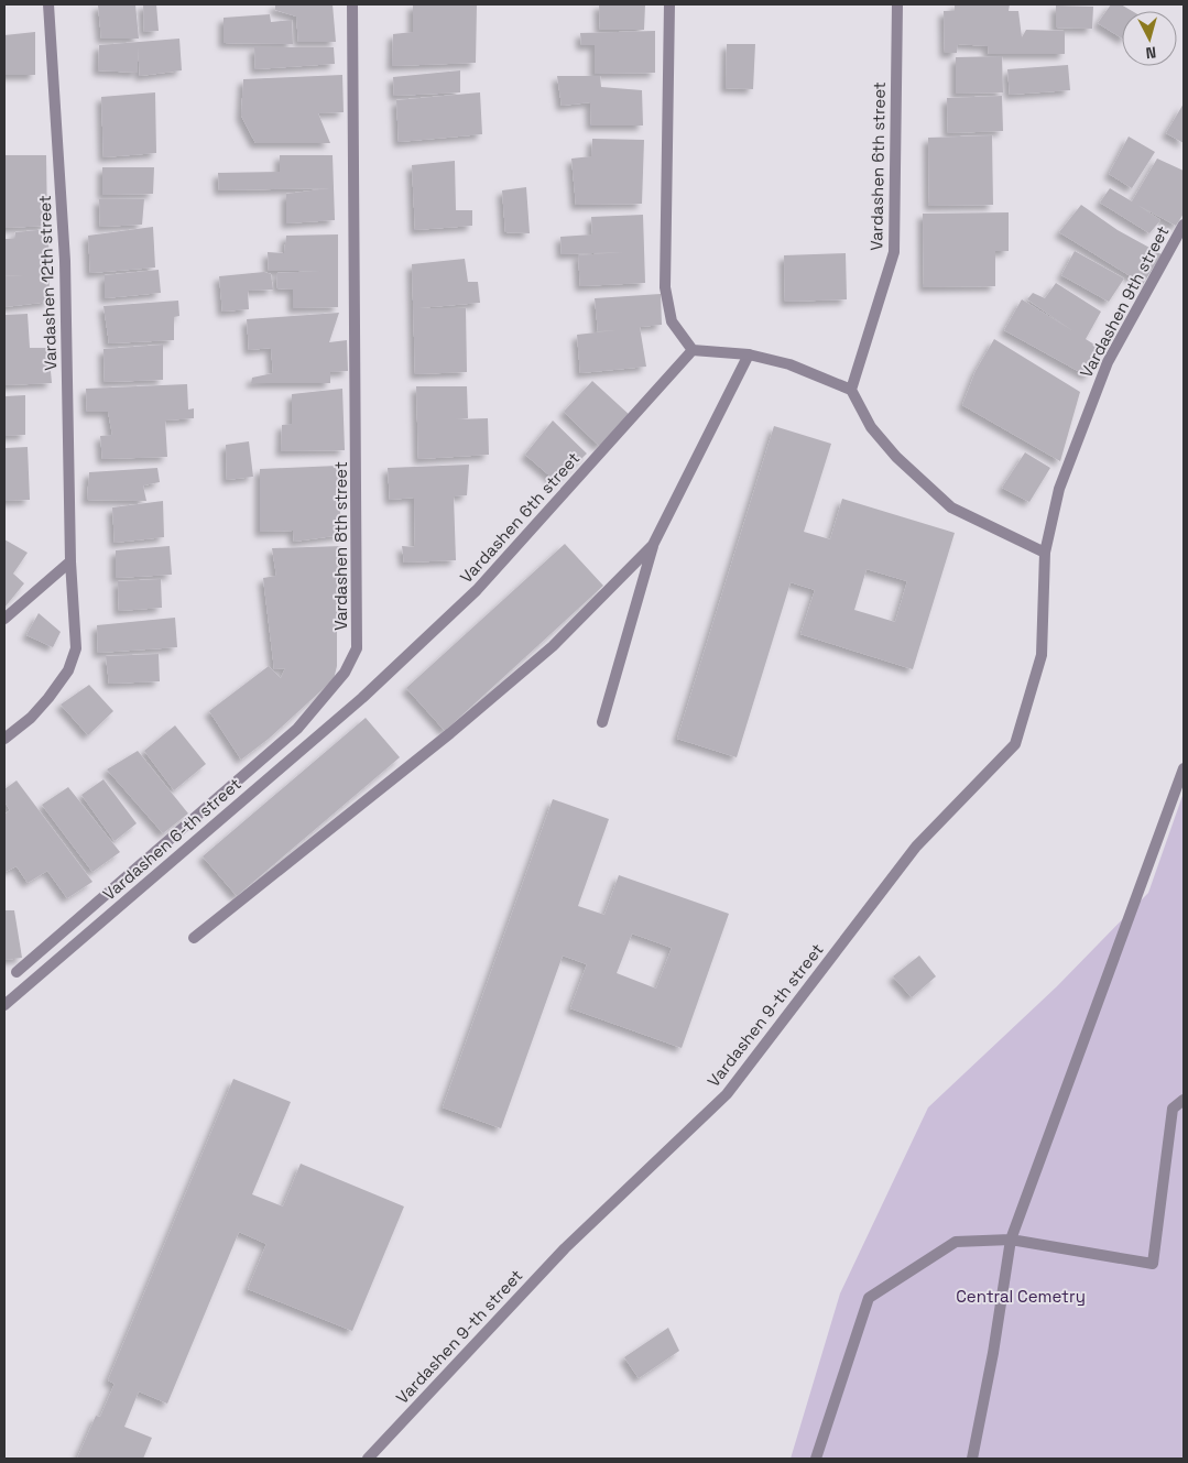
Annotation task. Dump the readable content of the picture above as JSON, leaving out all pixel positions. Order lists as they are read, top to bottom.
{
  "streets": {
    "street": [
      "Vardashen 6th street",
      "Vardashen 12th street",
      "Vardashen 9th street",
      "Vardashen 8th street",
      "Vardashen 9-th street"
    ]
  },
  "crossings": [
    ["Vardashen 9th street", "Vardashen 9-th street"]
  ],
  "parks": ["Central Cemetry"],
  "north": "bottom"
}
